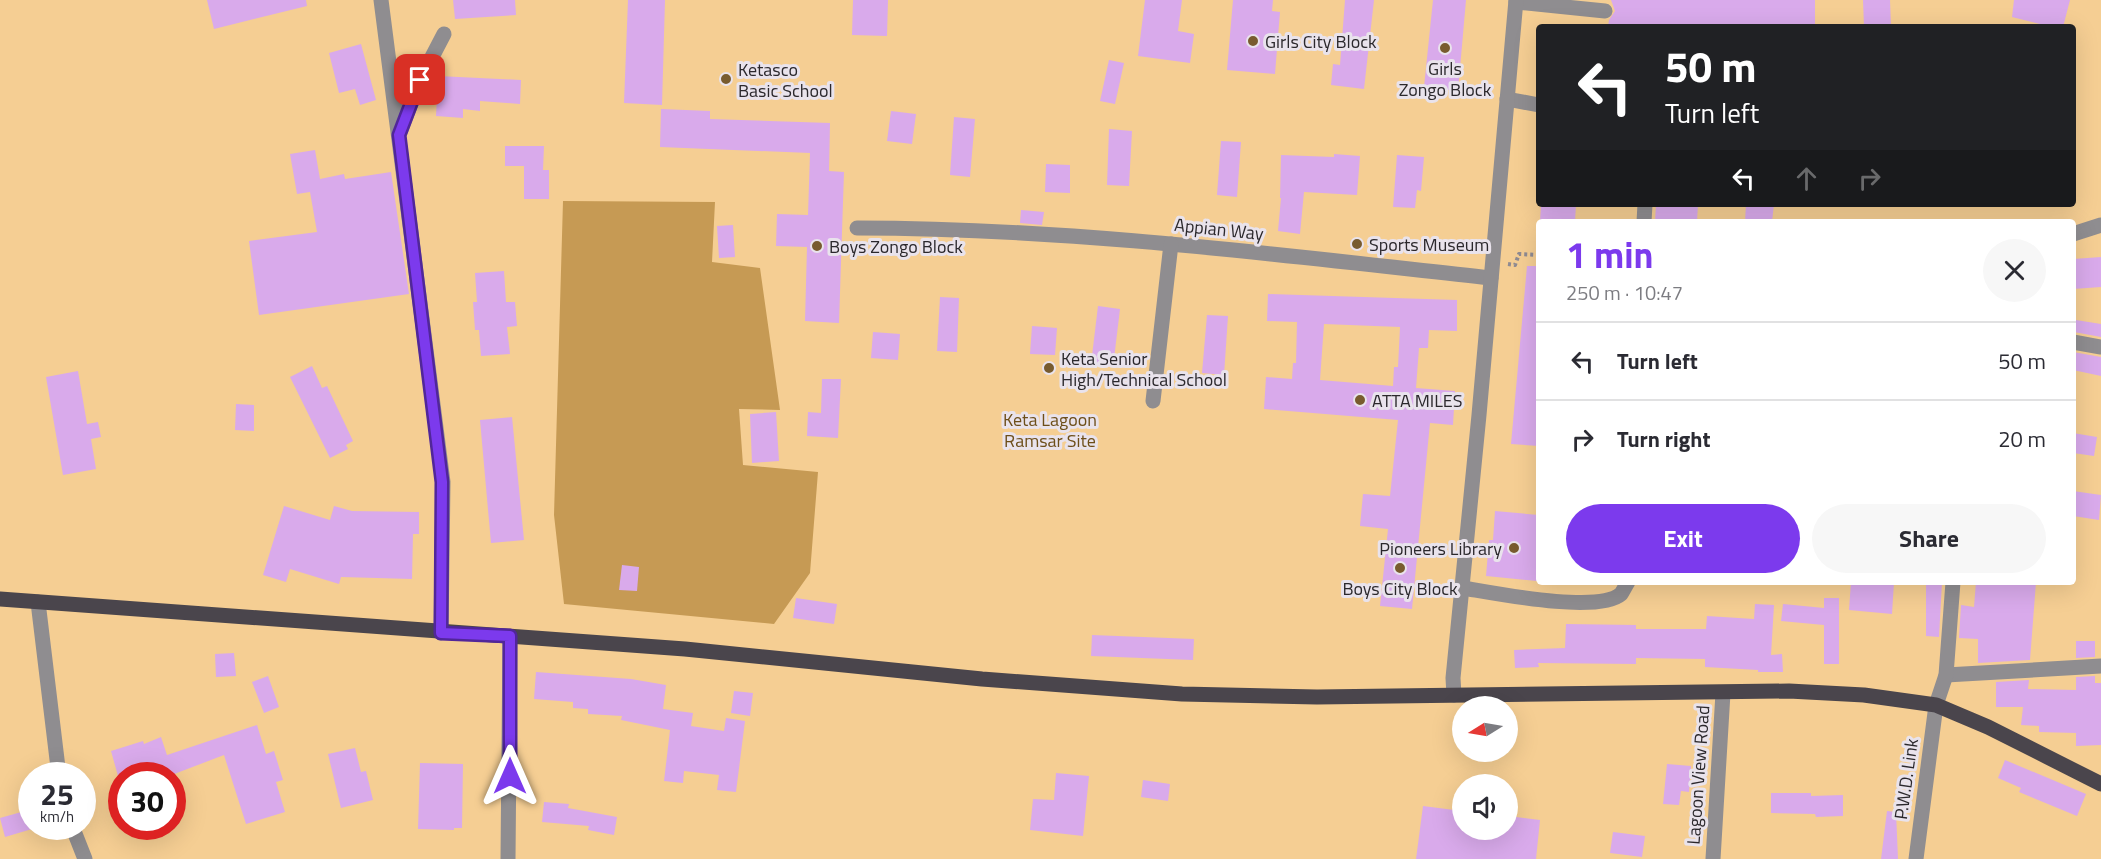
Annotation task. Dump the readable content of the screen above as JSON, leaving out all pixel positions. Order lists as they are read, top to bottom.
{
  "streets": {
    "street": ["Appian Way", "Lagoon View Road", "P.W.D. Link"]
  },
  "parks": ["Keta Lagoon Ramsar Site"],
  "places": [
    "Girls City Block",
    "Girls Zongo Block",
    "Ketasco Basic School",
    "Sports Museum",
    "Boys Zongo Block",
    "Keta Senior High/Technical School",
    "ATTA MILES",
    "Pioneers Library",
    "Boys City Block"
  ],
  "north": "left",
  "page": {
    "turn": ["50 m", "Turn left"],
    "heading": ["1 min", "250 m · 10:47"],
    "list": [
      {
        "name": "Turn left",
        "value": "50 m"
      },
      {
        "name": "Turn right",
        "value": "20 m"
      }
    ],
    "buttons": ["Exit", "Share"],
    "speed": "25 km/h",
    "limit": "30"
  }
}
